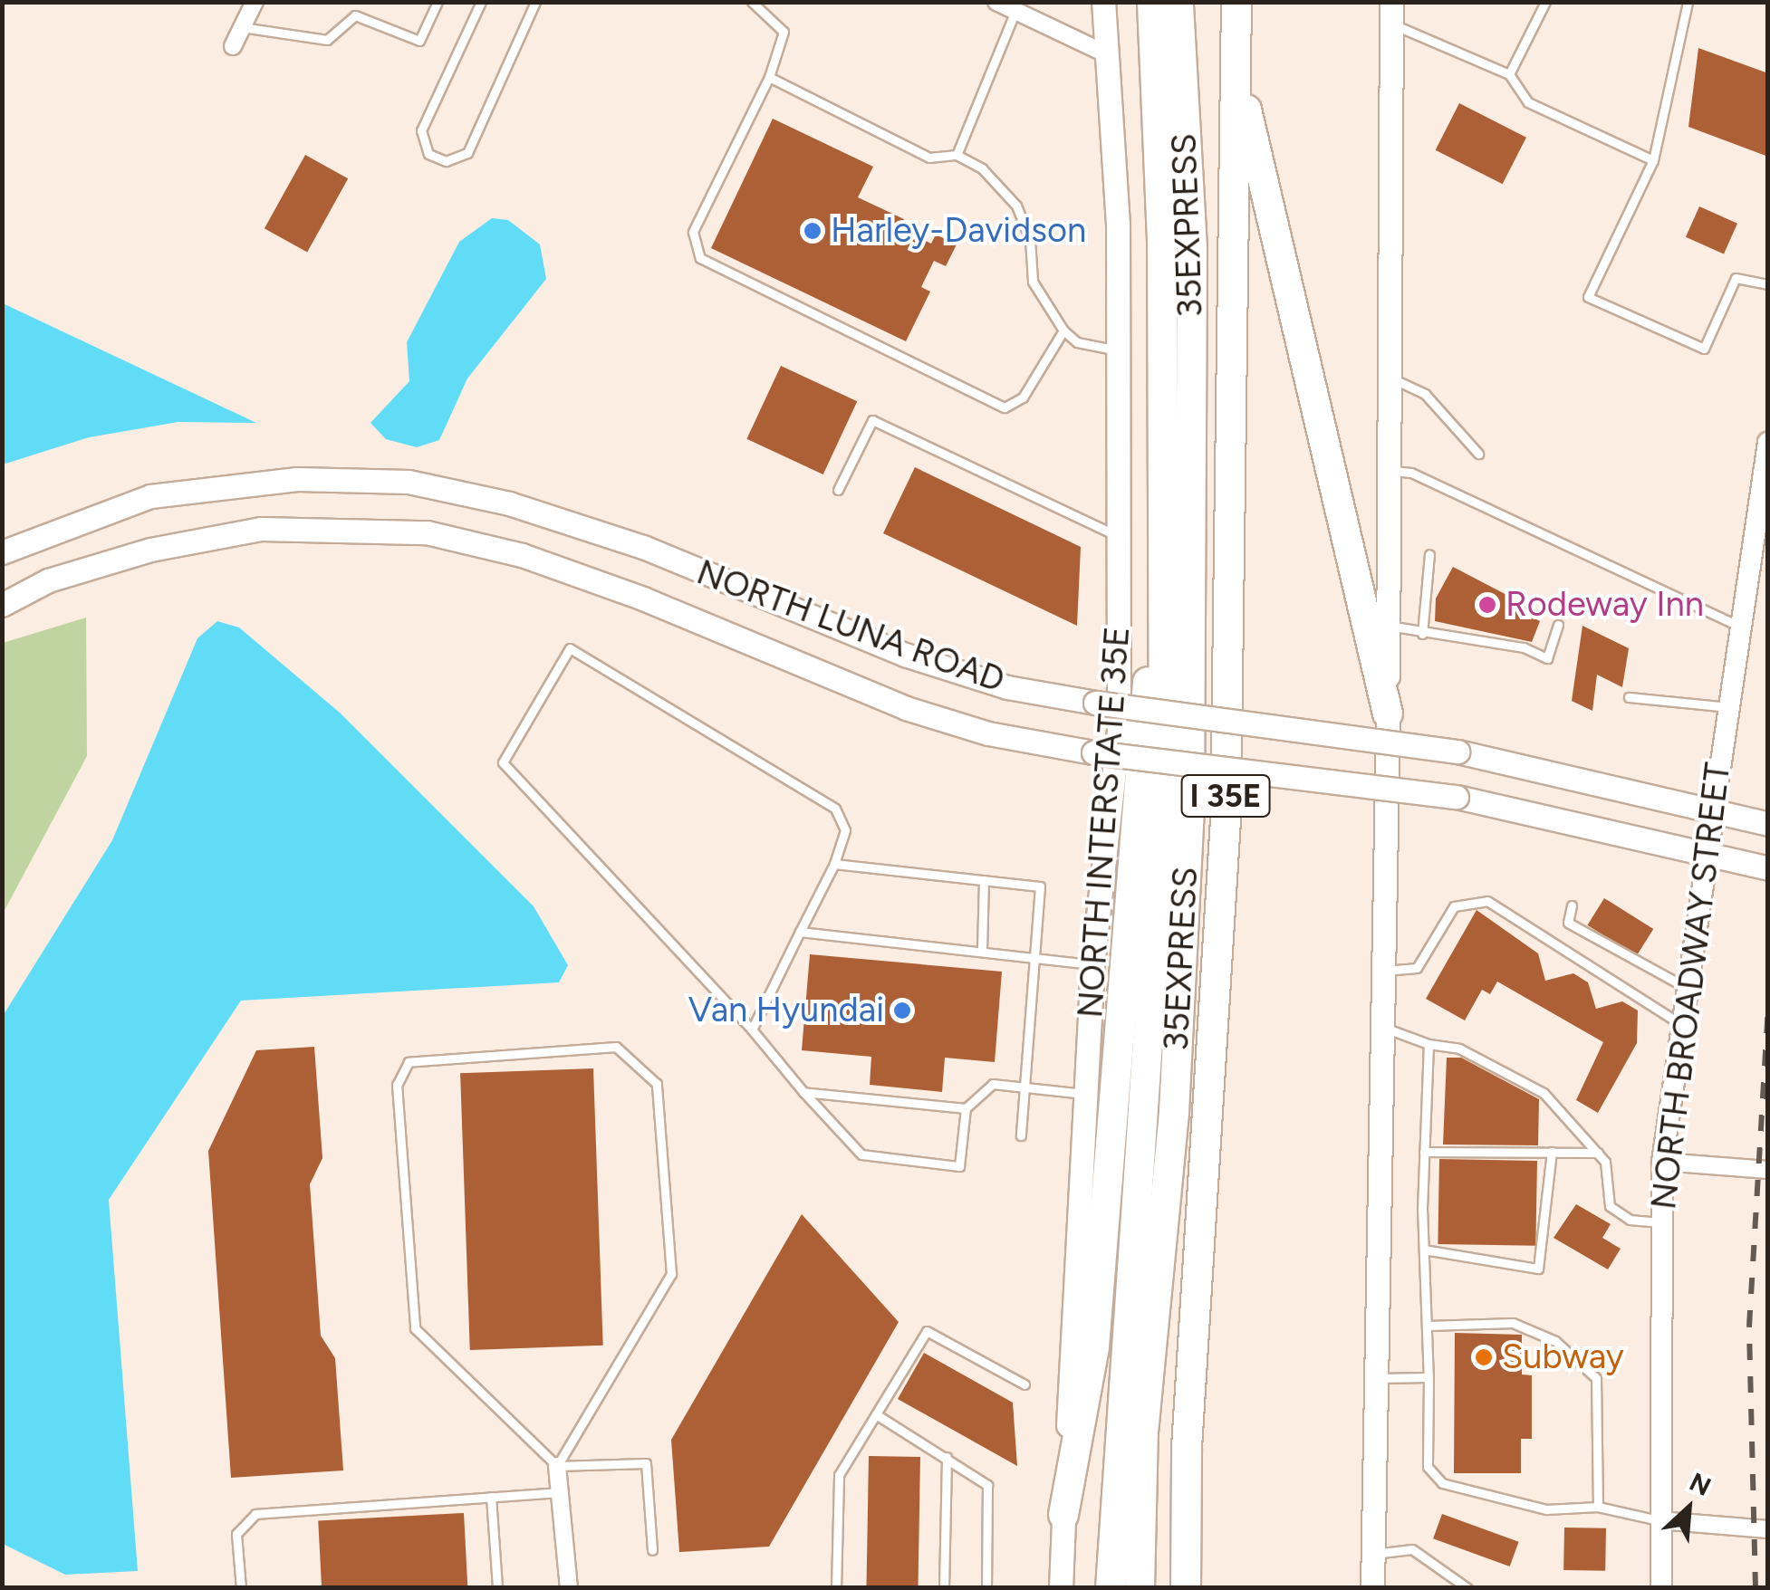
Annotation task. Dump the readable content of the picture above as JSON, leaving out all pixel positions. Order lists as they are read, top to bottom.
{
  "streets": {
    "highway": ["35EXPRESS", "I 35E"],
    "main road": ["NORTH LUNA ROAD", "NORTH INTERSTATE 35E"],
    "street": ["NORTH BROADWAY STREET"]
  },
  "crossings": [
    ["NORTH LUNA ROAD", "NORTH BROADWAY STREET"]
  ],
  "places": [
    "Harley-Davidson",
    "Rodeway Inn",
    "Van Hyundai",
    "Subway"
  ],
  "north": "top right"
}
